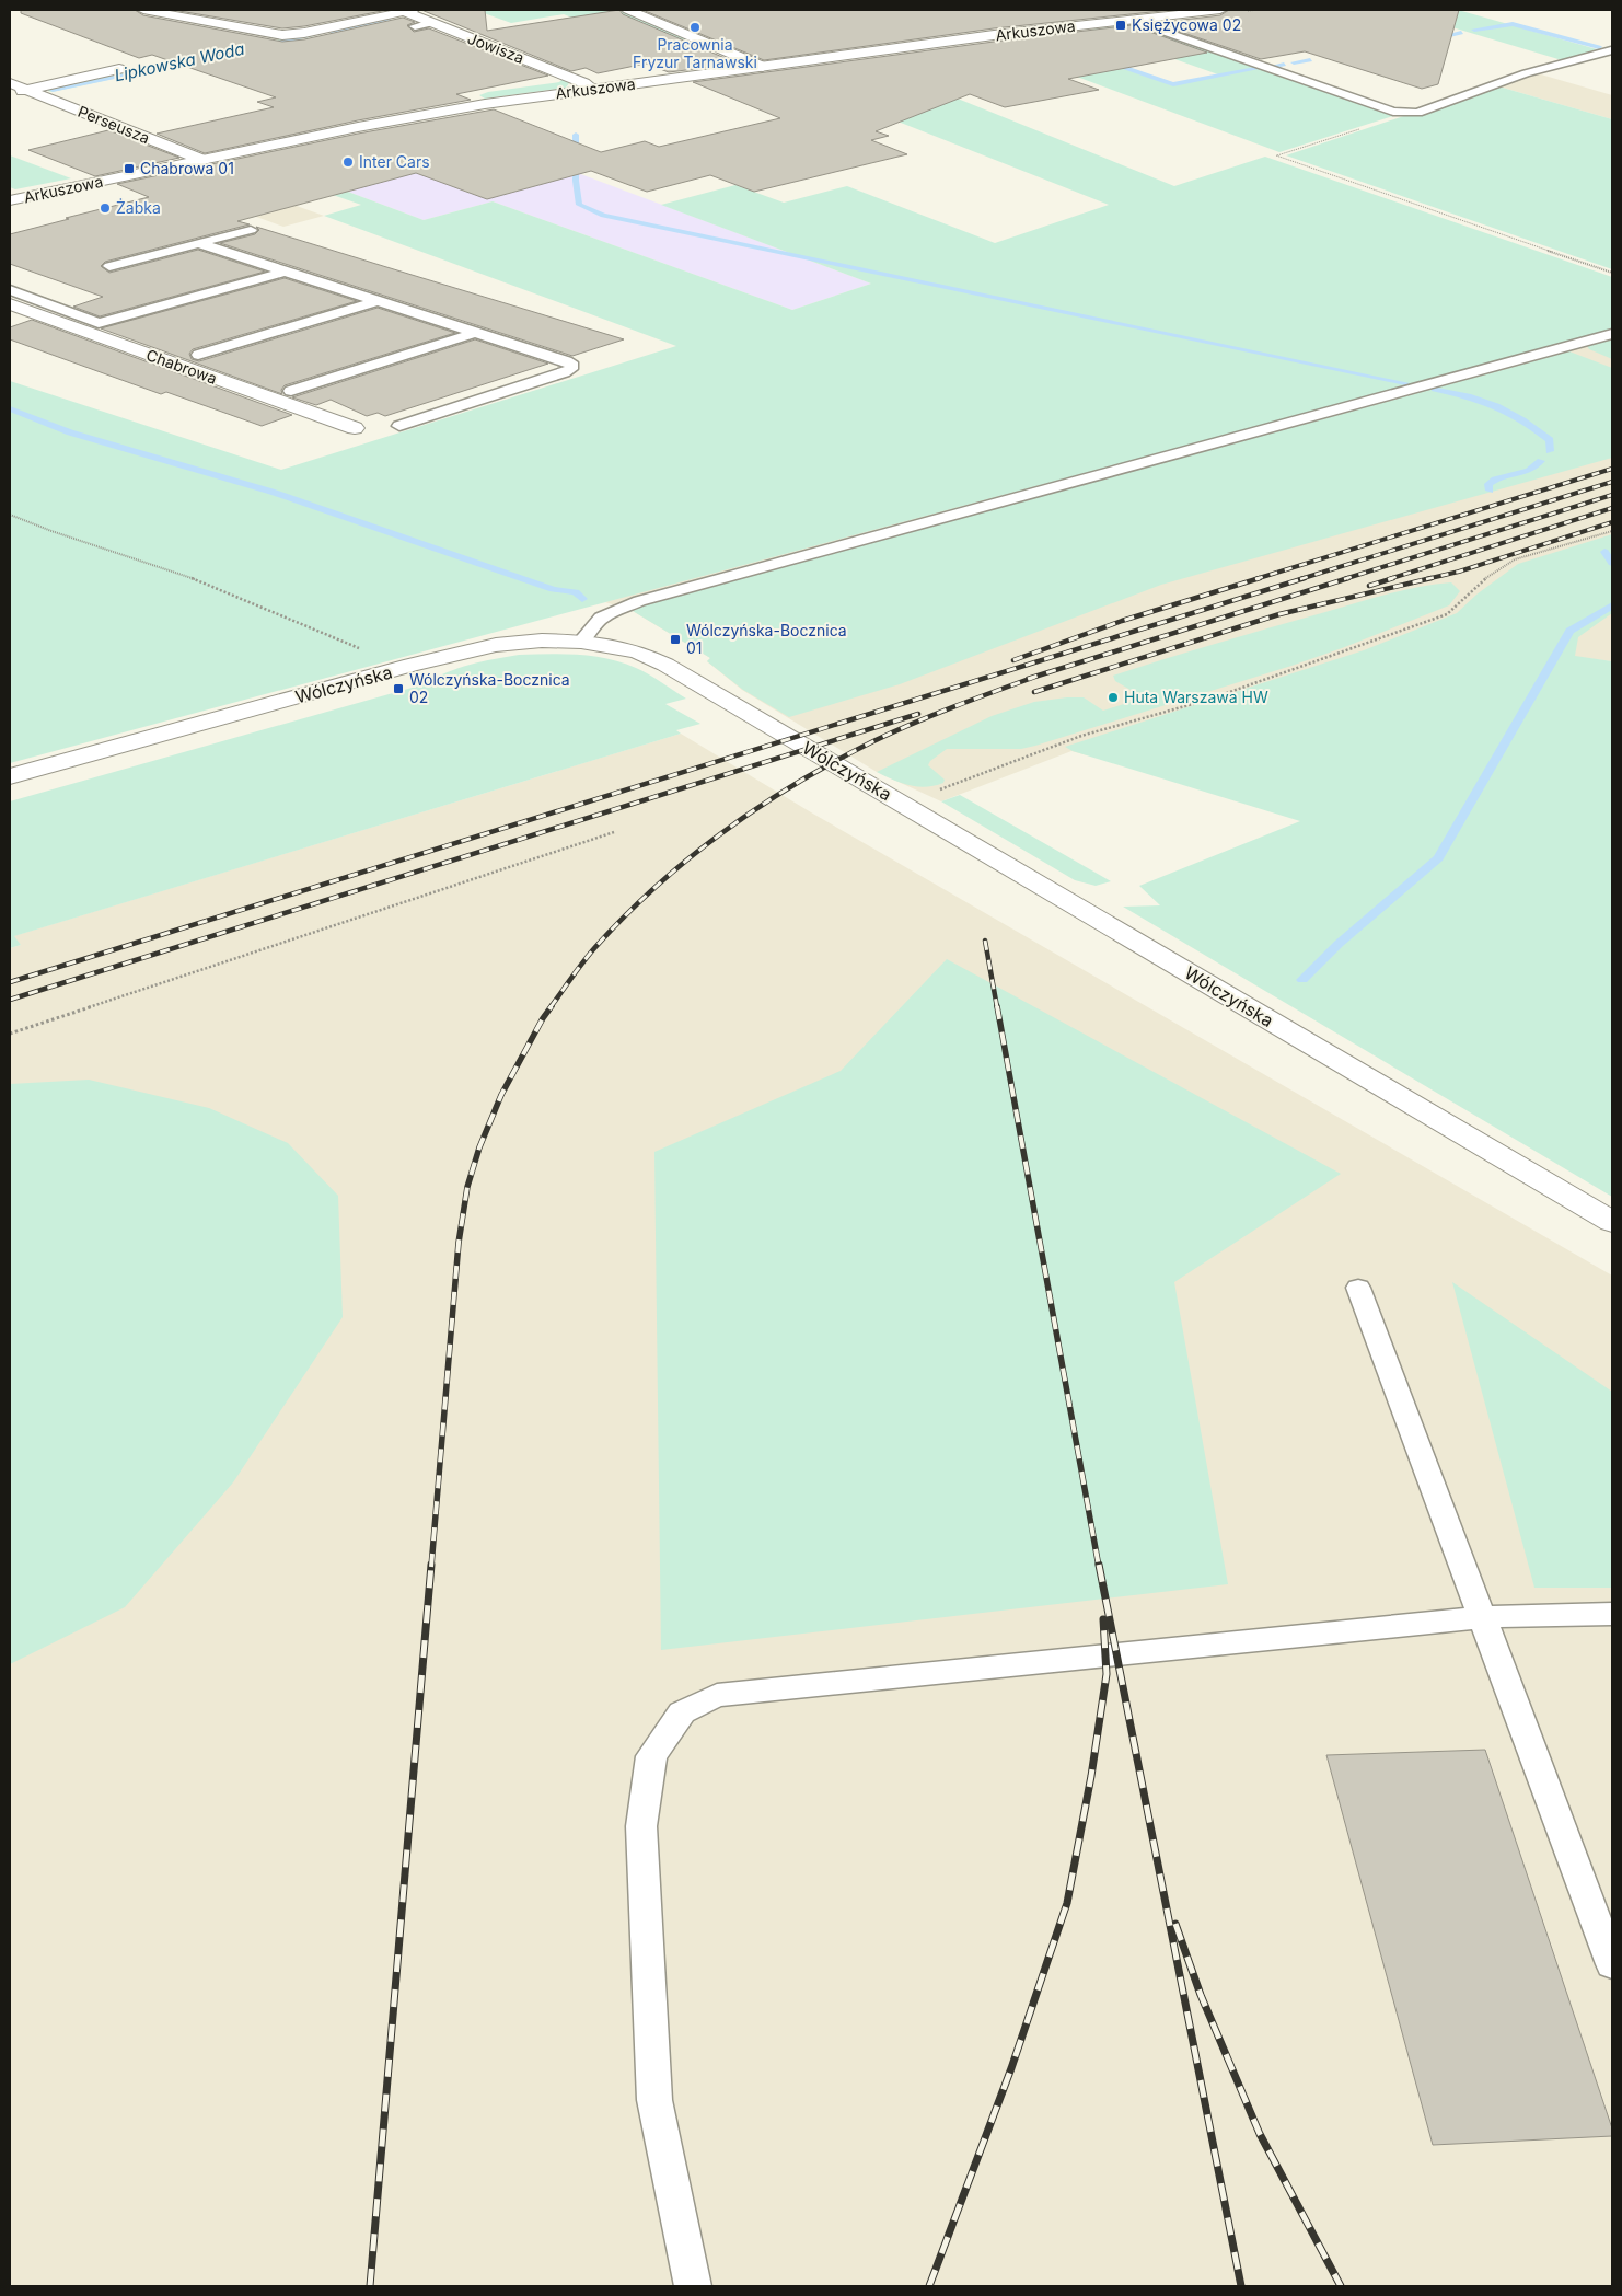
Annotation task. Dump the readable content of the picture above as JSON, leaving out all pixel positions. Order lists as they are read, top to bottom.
{
  "streets": {
    "street": [
      "Arkuszowa",
      "Jowisza",
      "Perseusza",
      "Chabrowa",
      "Wólczyńska"
    ]
  },
  "crossings": [
    ["Arkuszowa", "Jowisza"],
    ["Arkuszowa", "Perseusza"]
  ],
  "water": ["Lipkowska Woda"],
  "places": {
    "transit": [
      "Księżycowa 02",
      "Chabrowa 01",
      "Wólczyńska-Bocznica 01",
      "Wólczyńska-Bocznica 02"
    ],
    "other": [
      "Pracownia Fryzur Tarnawski",
      "Inter Cars",
      "Żabka",
      "Huta Warszawa HW"
    ]
  }
}
